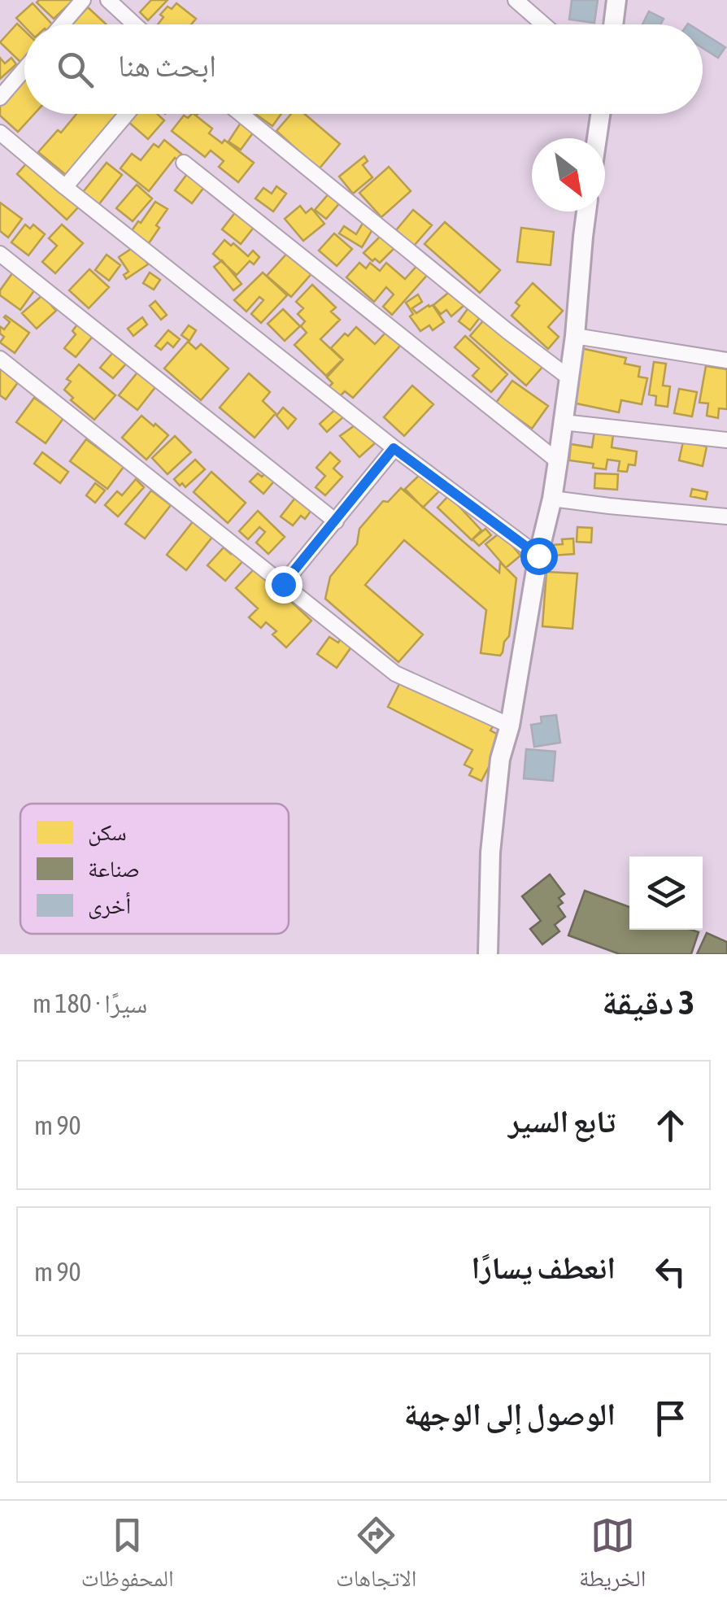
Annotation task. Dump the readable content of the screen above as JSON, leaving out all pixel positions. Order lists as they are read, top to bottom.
{
  "legend": ["سكن", "صناعة", "أخرى"],
  "north": "bottom right",
  "page": {
    "search": "ابحث هنا",
    "heading": ["3 دقيقة", "سيرًا · 180 m"],
    "list": [
      ["تابع السير", "90 m"],
      ["انعطف يسارًا", "90 m"],
      "الوصول إلى الوجهة"
    ],
    "nav": ["الخريطة", "الاتجاهات", "المحفوظات"]
  }
}
